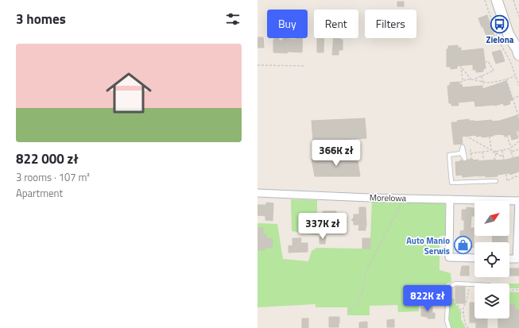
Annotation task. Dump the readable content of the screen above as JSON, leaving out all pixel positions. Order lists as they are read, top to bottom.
{
  "streets": {
    "street": ["Morelowa"]
  },
  "places": {
    "bus stop": ["Zielona"],
    "shop": ["Auto Manio Serwis"]
  },
  "north": "top right",
  "page": {
    "heading": "3 homes",
    "chip": ["Buy", "Rent", "Filters"],
    "list": [
      {
        "name": "822 000 zł",
        "note": "3 rooms · 107 m² · Apartment"
      }
    ],
    "price": ["366K zł", "337K zł", "822K zł"]
  }
}
